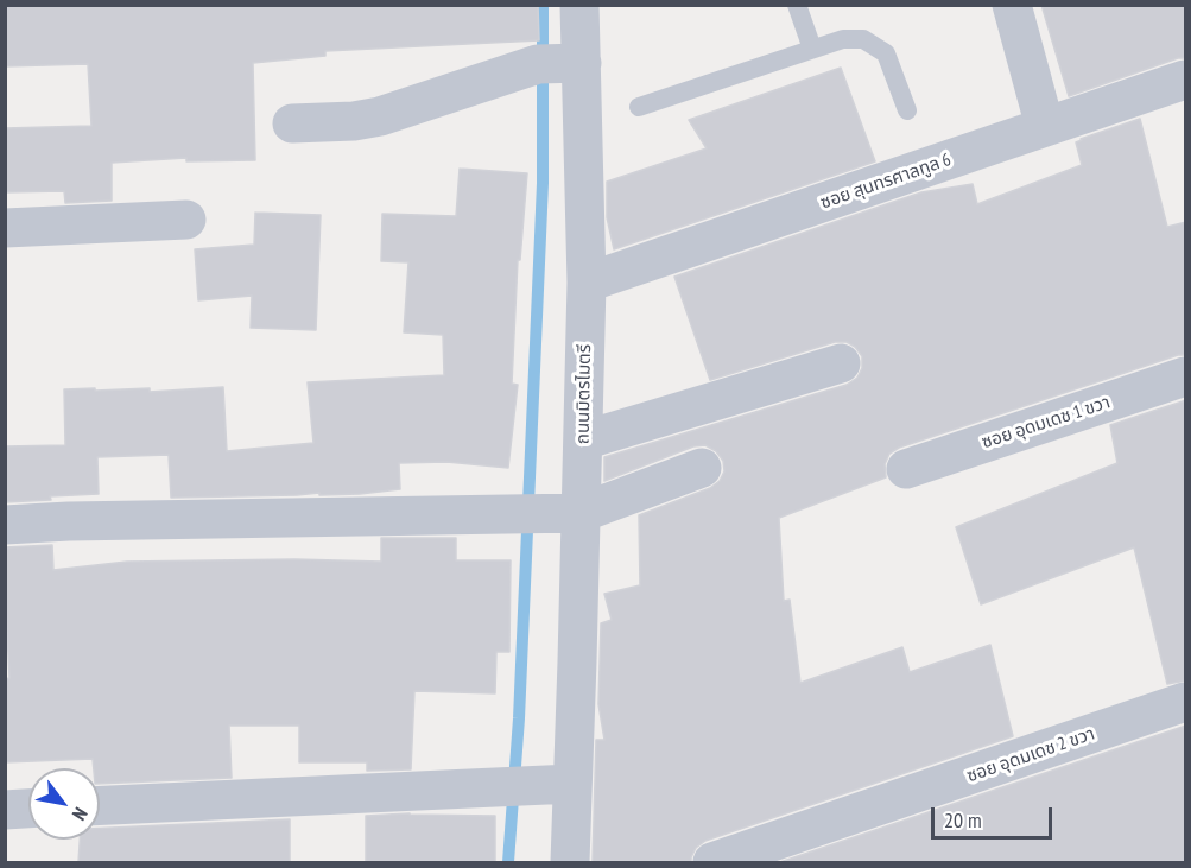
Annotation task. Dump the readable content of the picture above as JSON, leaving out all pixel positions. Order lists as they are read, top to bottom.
{
  "streets": {
    "street": [
      "ซอย สุนทรศาลทูล 6",
      "ถนนมิตรไมตรี",
      "ซอย อุดมเดช 1 ขวา",
      "ซอย อุดมเดช 2 ขวา"
    ]
  },
  "crossings": [
    ["ซอย สุนทรศาลทูล 6", "ถนนมิตรไมตรี"]
  ],
  "scale_bar": "20 m",
  "north": "bottom right"
}
